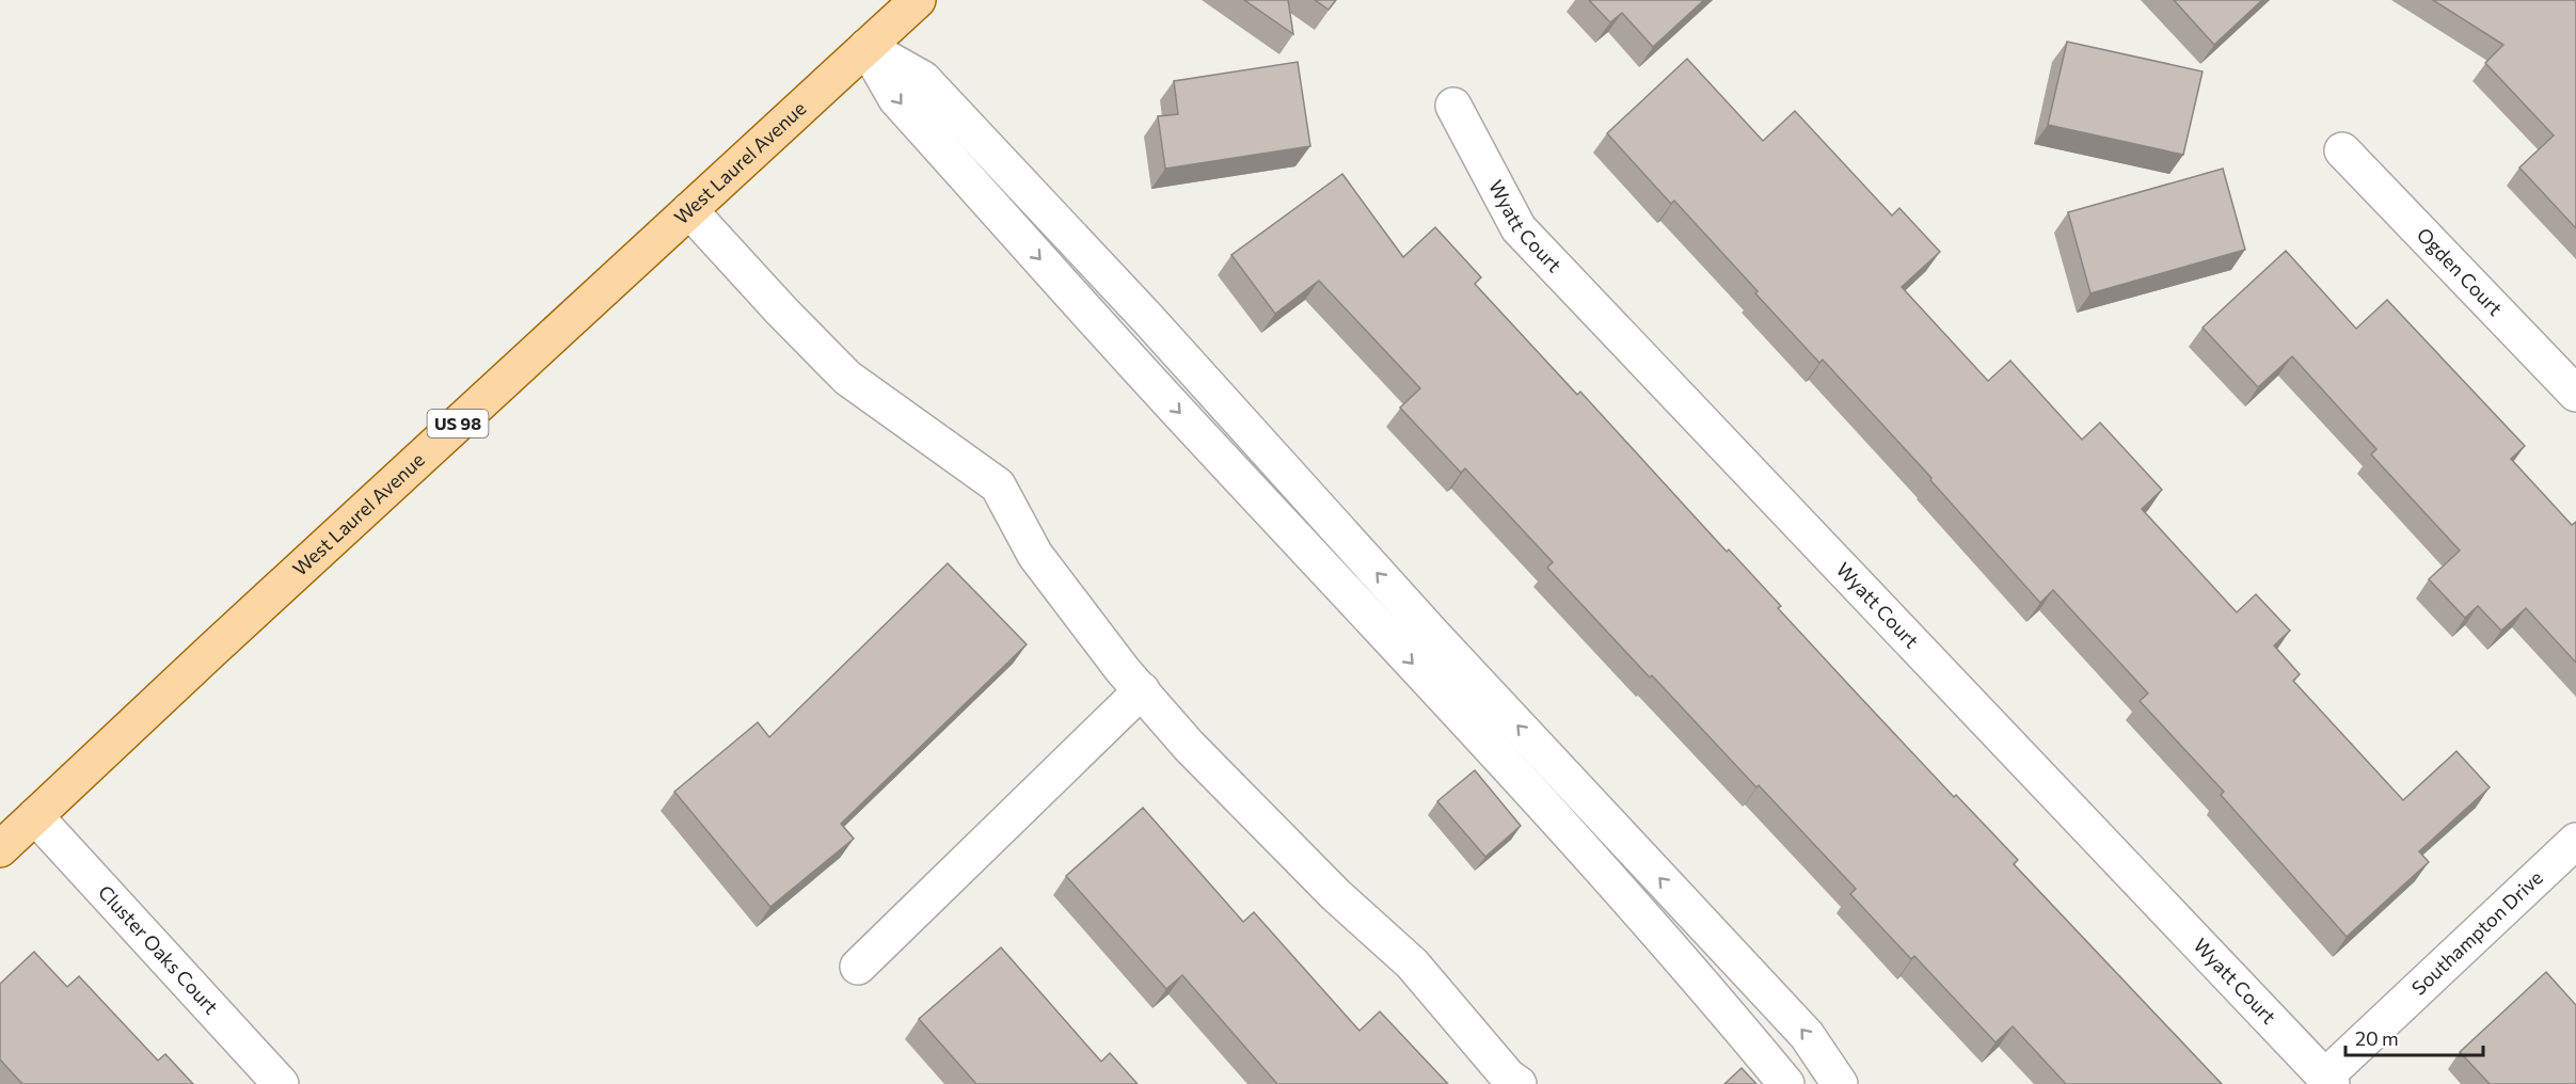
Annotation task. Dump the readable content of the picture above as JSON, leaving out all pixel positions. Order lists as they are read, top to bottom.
{
  "streets": {
    "main road": ["West Laurel Avenue", "US 98"],
    "street": [
      "Wyatt Court",
      "Ogden Court",
      "Southampton Drive",
      "Cluster Oaks Court"
    ]
  },
  "crossings": [
    ["West Laurel Avenue", "Cluster Oaks Court"],
    ["Wyatt Court", "Southampton Drive"]
  ],
  "scale_bar": "20 m"
}
